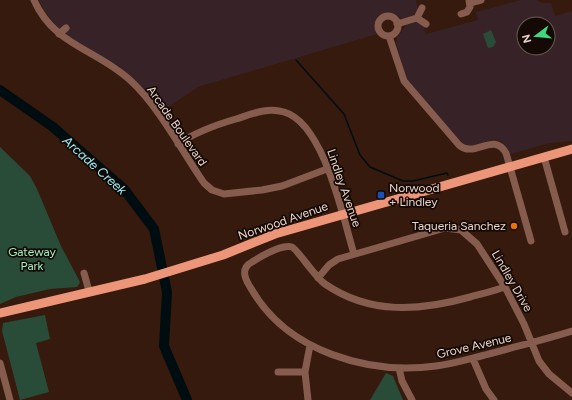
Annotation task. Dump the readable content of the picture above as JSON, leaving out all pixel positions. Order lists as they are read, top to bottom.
{
  "streets": {
    "main road": ["Norwood Avenue"],
    "street": [
      "Arcade Boulevard",
      "Lindley Avenue",
      "Lindley Drive",
      "Grove Avenue"
    ]
  },
  "crossings": [
    ["Arcade Boulevard", "Lindley Avenue"],
    ["Lindley Avenue", "Norwood Avenue"],
    ["Lindley Avenue", "Lindley Drive"],
    ["Lindley Drive", "Grove Avenue"]
  ],
  "water": ["Arcade Creek"],
  "parks": ["Gateway Park"],
  "places": {
    "transit": ["Norwood + Lindley"],
    "other": ["Taqueria Sanchez"]
  },
  "north": "left"
}
